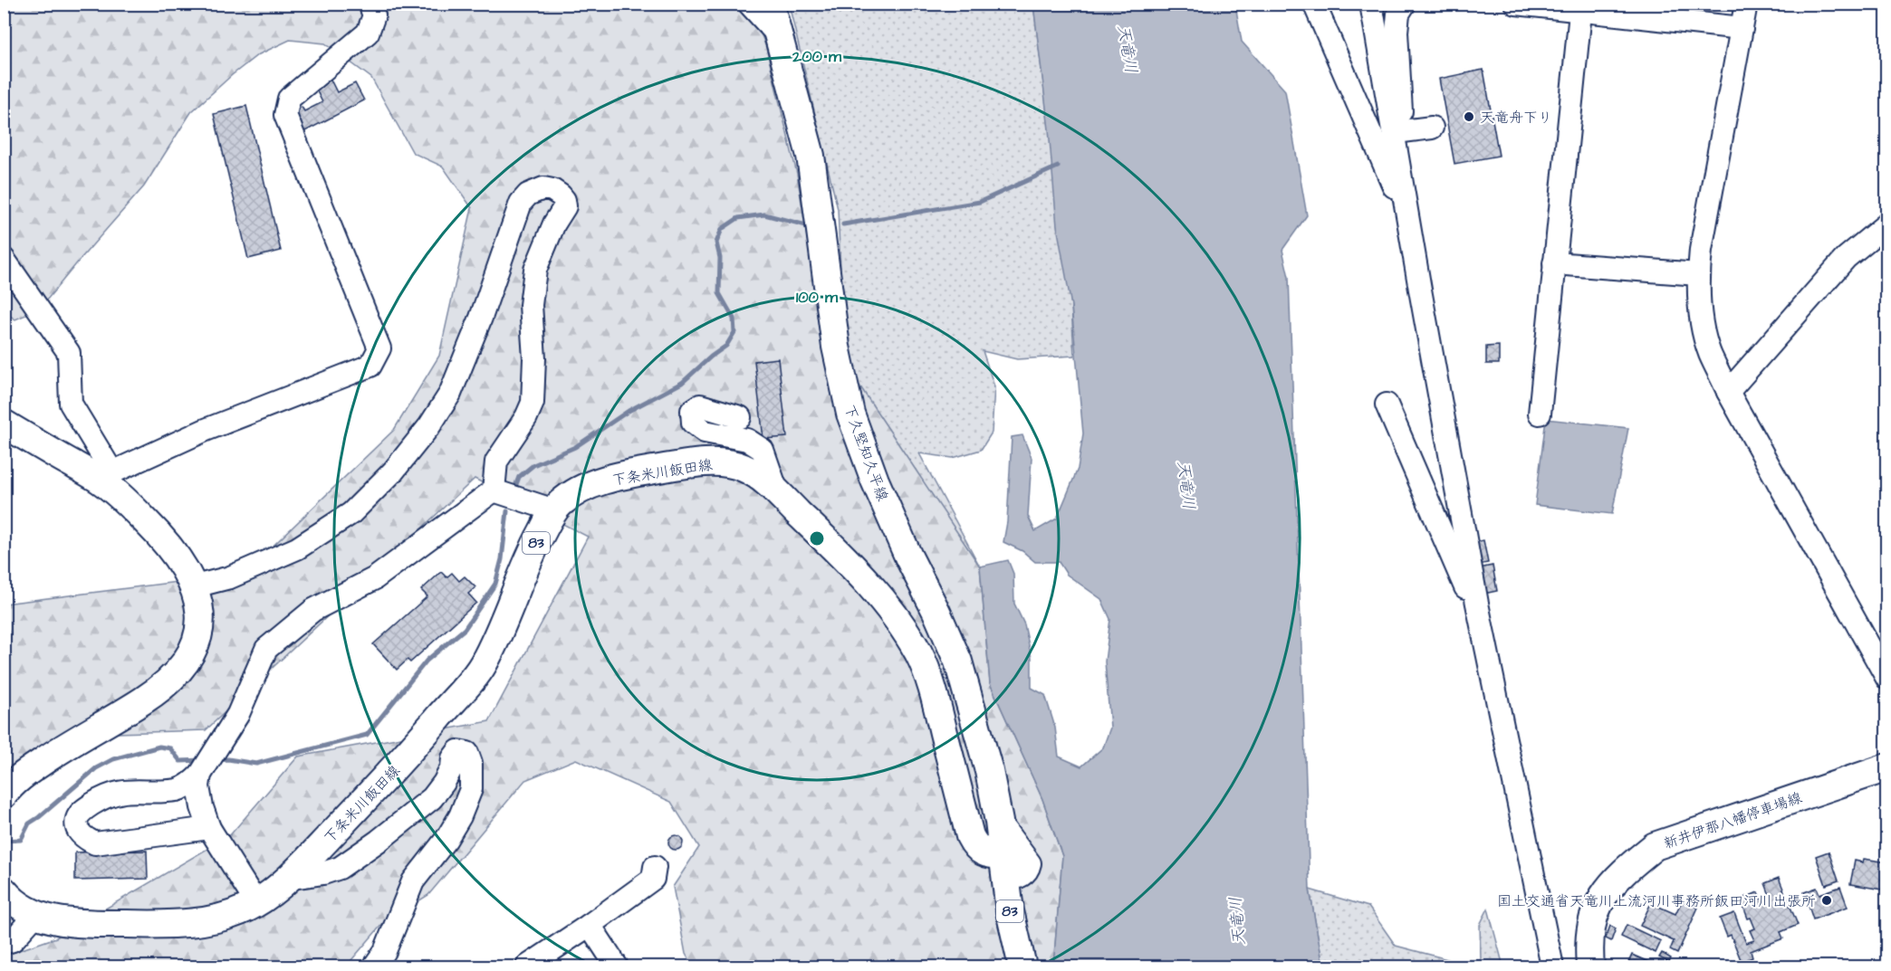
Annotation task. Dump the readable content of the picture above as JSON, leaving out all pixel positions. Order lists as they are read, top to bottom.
{
  "streets": {
    "main road": [
      "下久堅知久平線",
      "下条米川飯田線",
      "83",
      "新井伊那八幡停車場線"
    ]
  },
  "crossings": [
    ["下久堅知久平線", "下条米川飯田線"],
    ["下久堅知久平線", "83"],
    ["下条米川飯田線", "83"]
  ],
  "water": ["天竜川"],
  "places": ["天竜舟下り", "国土交通省天竜川上流河川事務所飯田河川出張所"],
  "rings": ["200 m", "100 m"]
}
